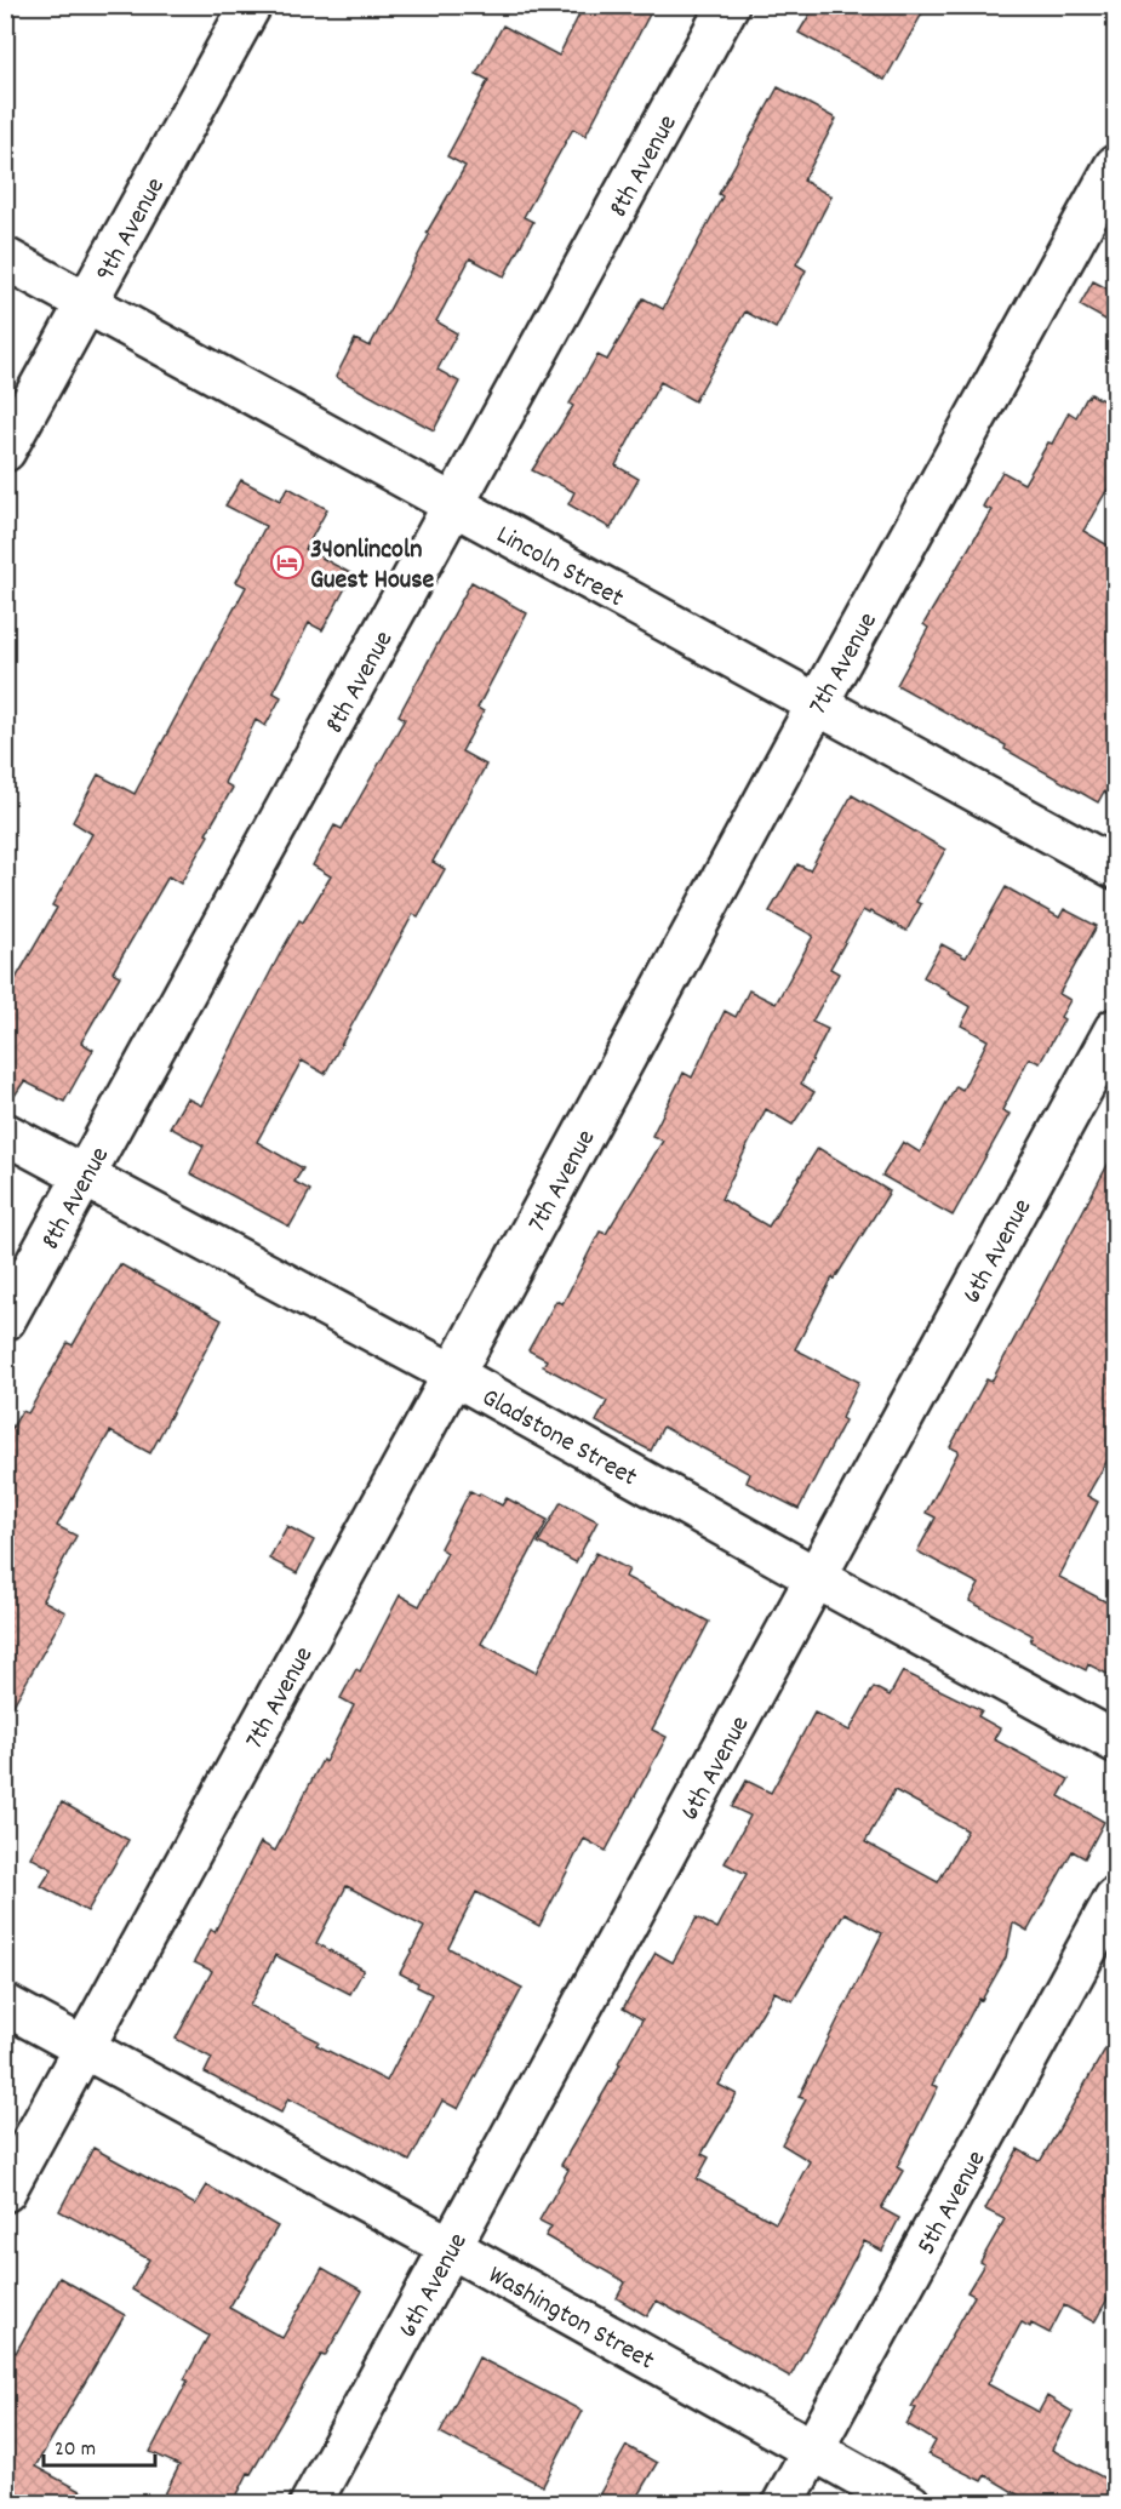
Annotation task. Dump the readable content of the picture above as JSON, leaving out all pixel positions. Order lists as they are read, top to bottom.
{
  "streets": {
    "street": [
      "8th Avenue",
      "9th Avenue",
      "Lincoln Street",
      "7th Avenue",
      "6th Avenue",
      "Gladstone Street",
      "5th Avenue",
      "Washington Street"
    ]
  },
  "crossings": [
    ["8th Avenue", "Lincoln Street"],
    ["8th Avenue", "Gladstone Street"],
    ["9th Avenue", "Lincoln Street"],
    ["Lincoln Street", "7th Avenue"],
    ["7th Avenue", "Gladstone Street"],
    ["7th Avenue", "Washington Street"],
    ["6th Avenue", "Gladstone Street"],
    ["6th Avenue", "Washington Street"],
    ["5th Avenue", "Washington Street"]
  ],
  "places": {
    "hotel": ["34onlincoln Guest House"]
  },
  "scale_bar": "20 m"
}
